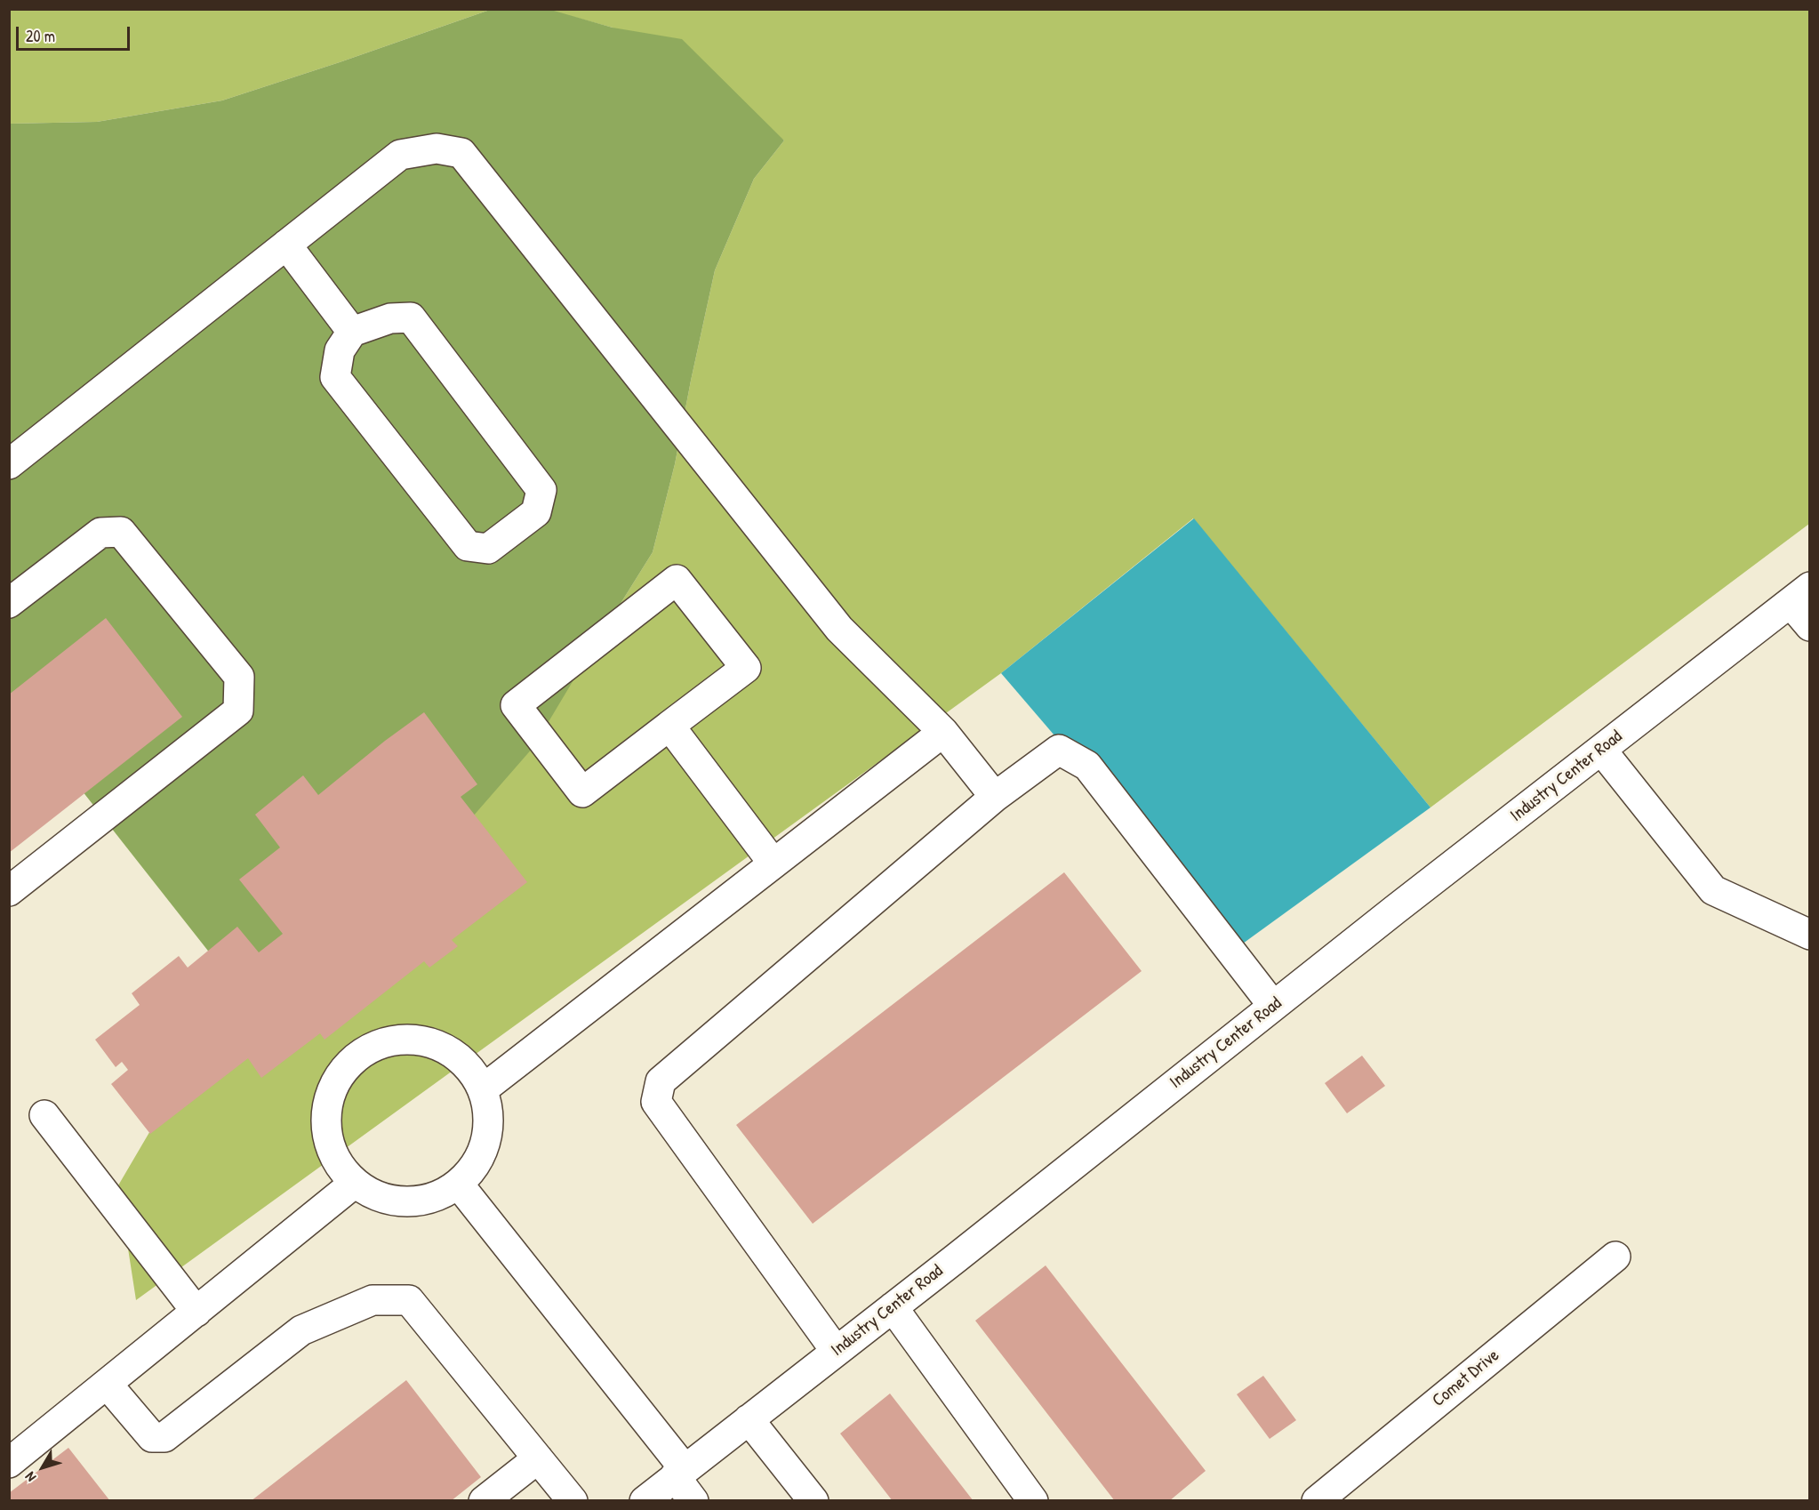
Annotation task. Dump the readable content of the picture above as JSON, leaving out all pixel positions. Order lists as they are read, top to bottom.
{
  "streets": {
    "street": ["Industry Center Road", "Comet Drive"]
  },
  "scale_bar": "20 m",
  "north": "bottom left"
}
